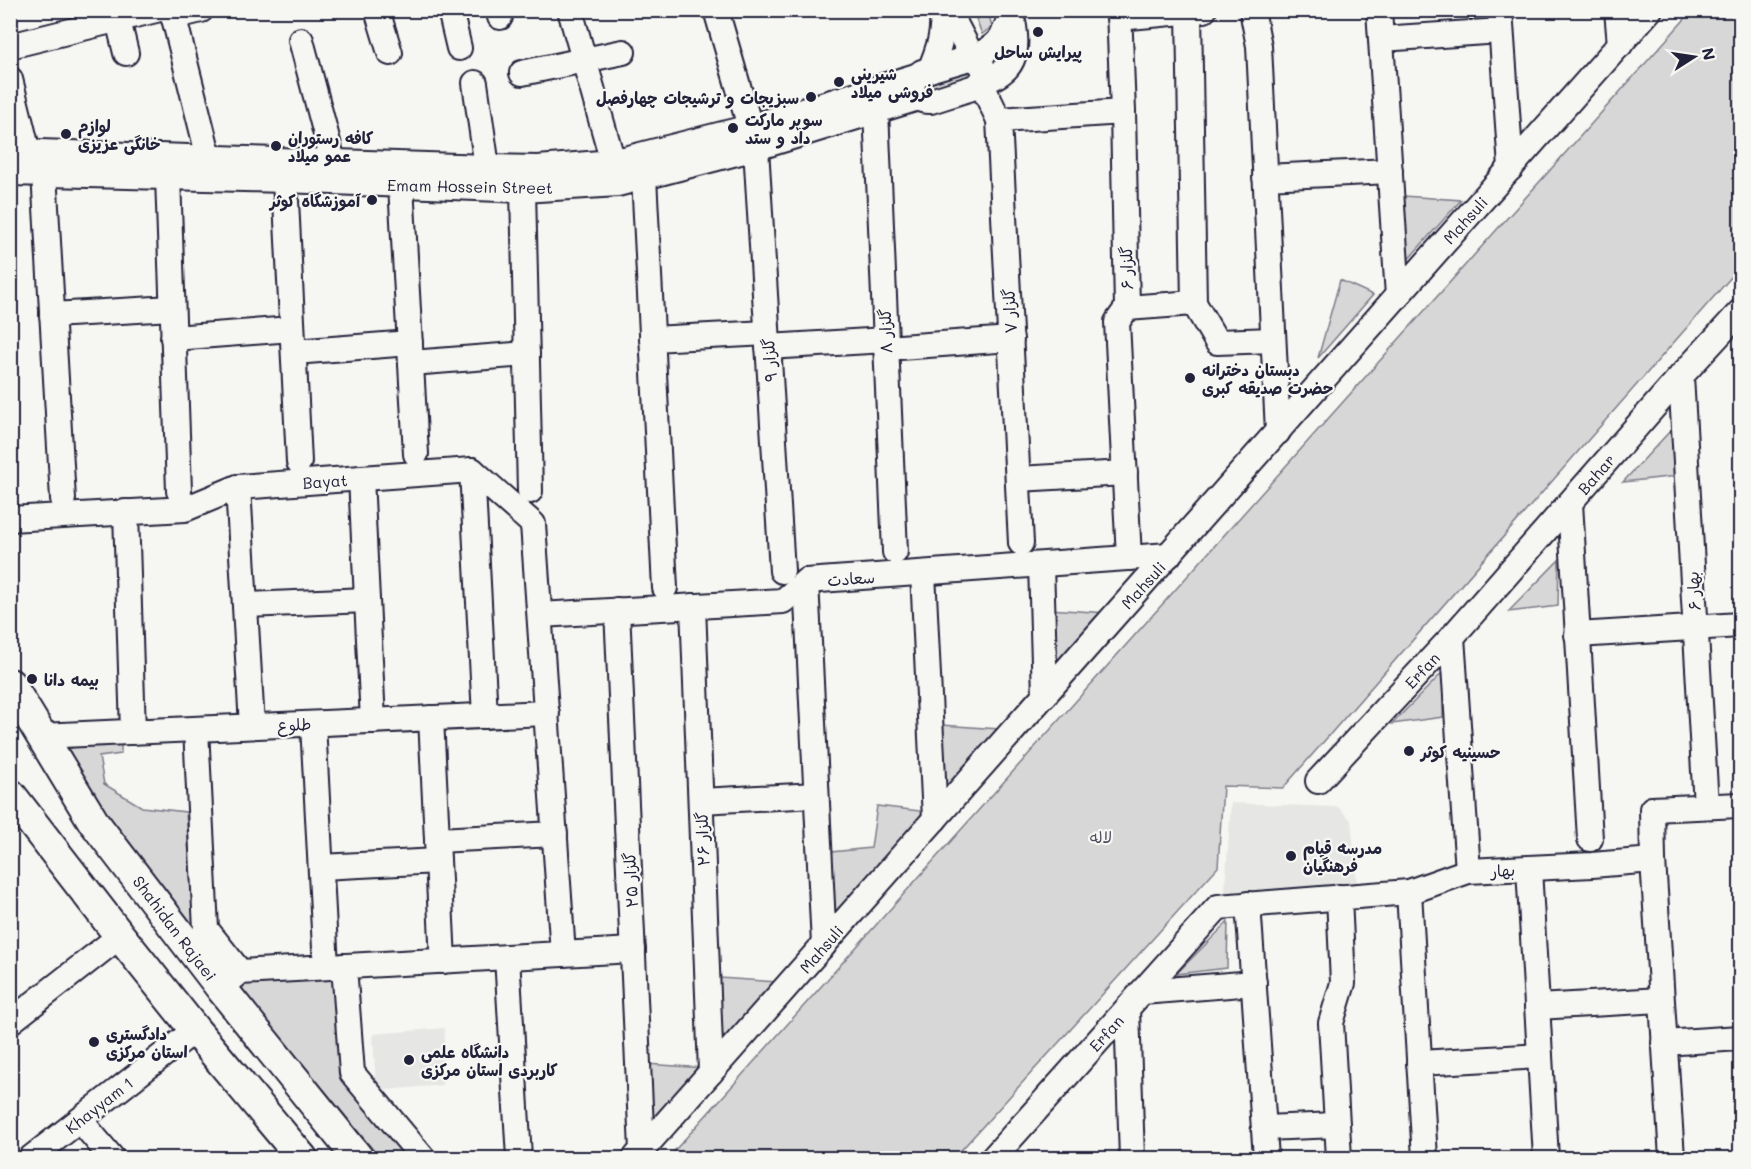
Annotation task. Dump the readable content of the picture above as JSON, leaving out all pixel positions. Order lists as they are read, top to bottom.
{
  "streets": {
    "main road": ["Shahidan Rajaei"],
    "street": [
      "Emam Hossein Street",
      "Mahsuli",
      "گلزار ۶",
      "گلزار ۷",
      "گلزار ۸",
      "گلزار ۹",
      "Bahar",
      "Bayat",
      "سعادت",
      "بهار ۶",
      "Erfan",
      "طلوع",
      "گلزار ۲۶",
      "بهار",
      "گلزار ۲۵",
      "Khayyam 1"
    ]
  },
  "crossings": [
    ["Emam Hossein Street", "گلزار ۸"],
    ["Emam Hossein Street", "گلزار ۹"],
    ["Mahsuli", "سعادت"],
    ["Mahsuli", "گلزار ۲۶"],
    ["Mahsuli", "گلزار ۲۵"],
    ["گلزار ۶", "سعادت"],
    ["Bahar", "بهار ۶"],
    ["Bahar", "Erfan"],
    ["سعادت", "گلزار ۲۶"],
    ["سعادت", "گلزار ۲۵"],
    ["Erfan", "بهار"],
    ["طلوع", "Shahidan Rajaei"]
  ],
  "parks": ["لاله"],
  "places": [
    "پیرایش ساحل",
    "شیرینی فروشی میلاد",
    "سبزیجات و ترشیجات چهارفصل",
    "سوپر مارکت داد و ستد",
    "لوازم خانگی عزیزی",
    "کافه رستوران عمو میلاد",
    "آموزشگاه کوثر",
    "دبستان دخترانه حضرت صدیقه کبری",
    "بیمه دانا",
    "حسینیه کوثر",
    "مدرسه قیام فرهنگیان",
    "دادگستری استان مرکزی",
    "دانشگاه علمی کاربردی استان مرکزی"
  ],
  "north": "right"
}
